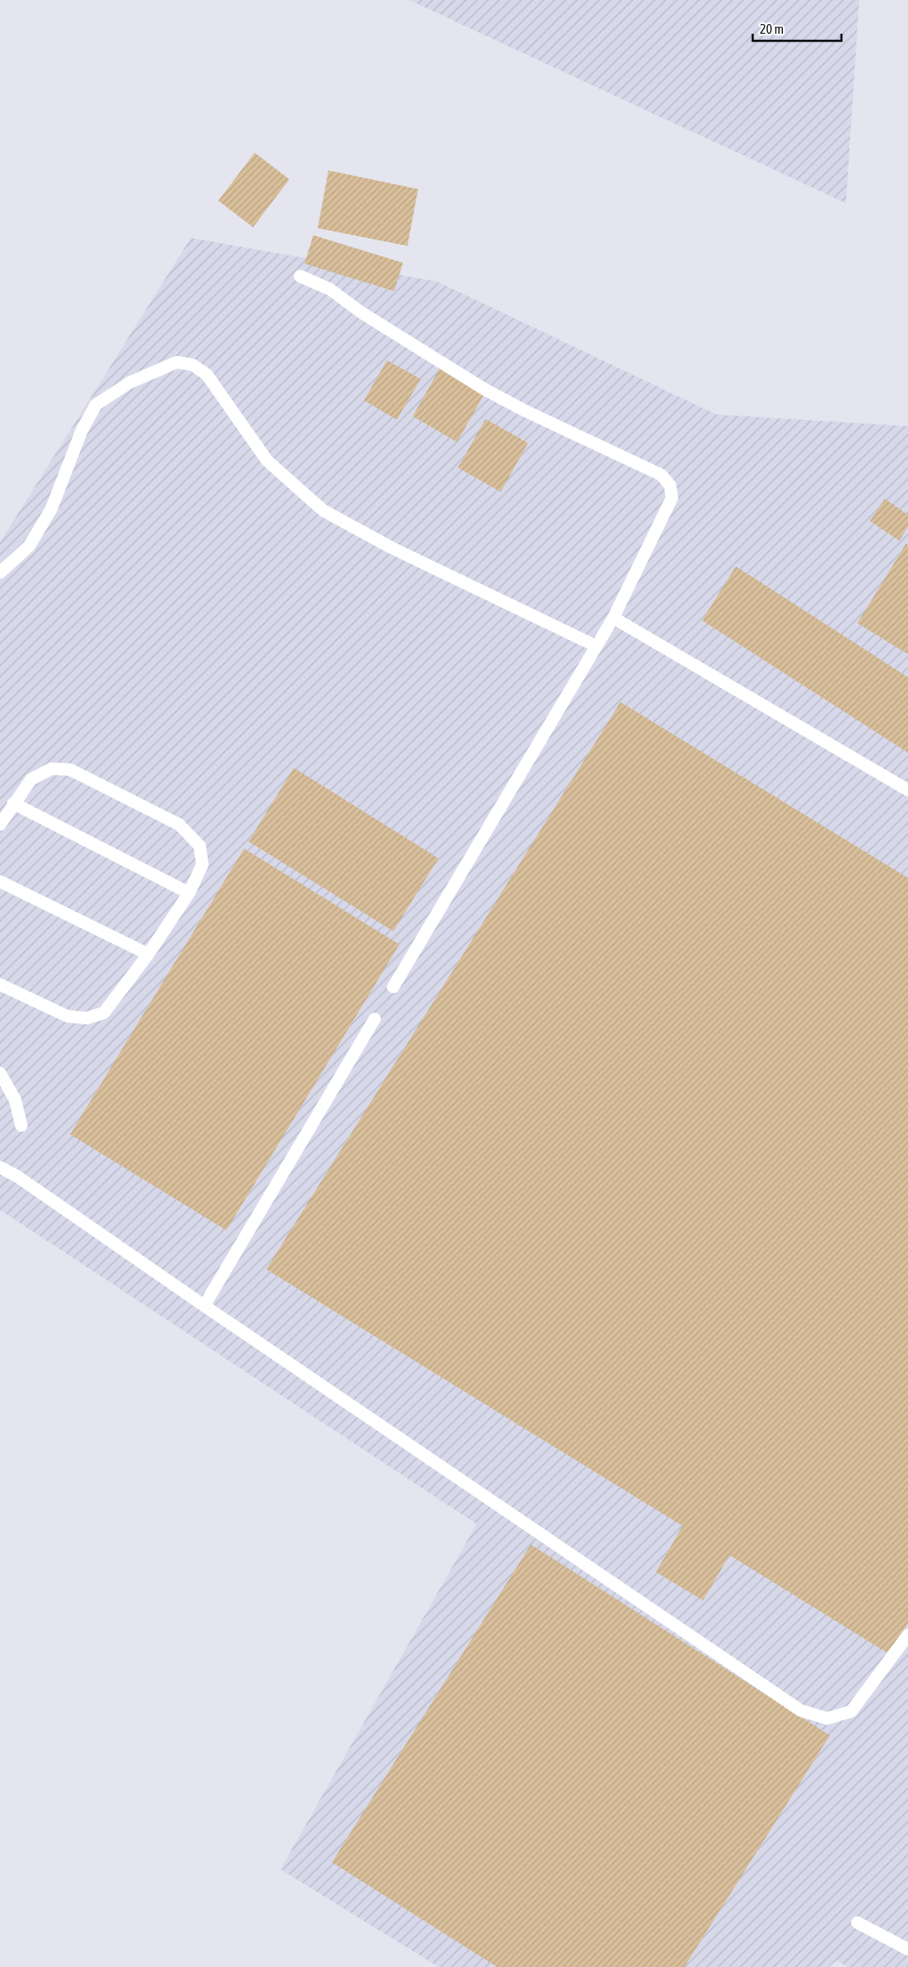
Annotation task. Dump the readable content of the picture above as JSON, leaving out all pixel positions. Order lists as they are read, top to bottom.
{
  "scale_bar": "20 m"
}
